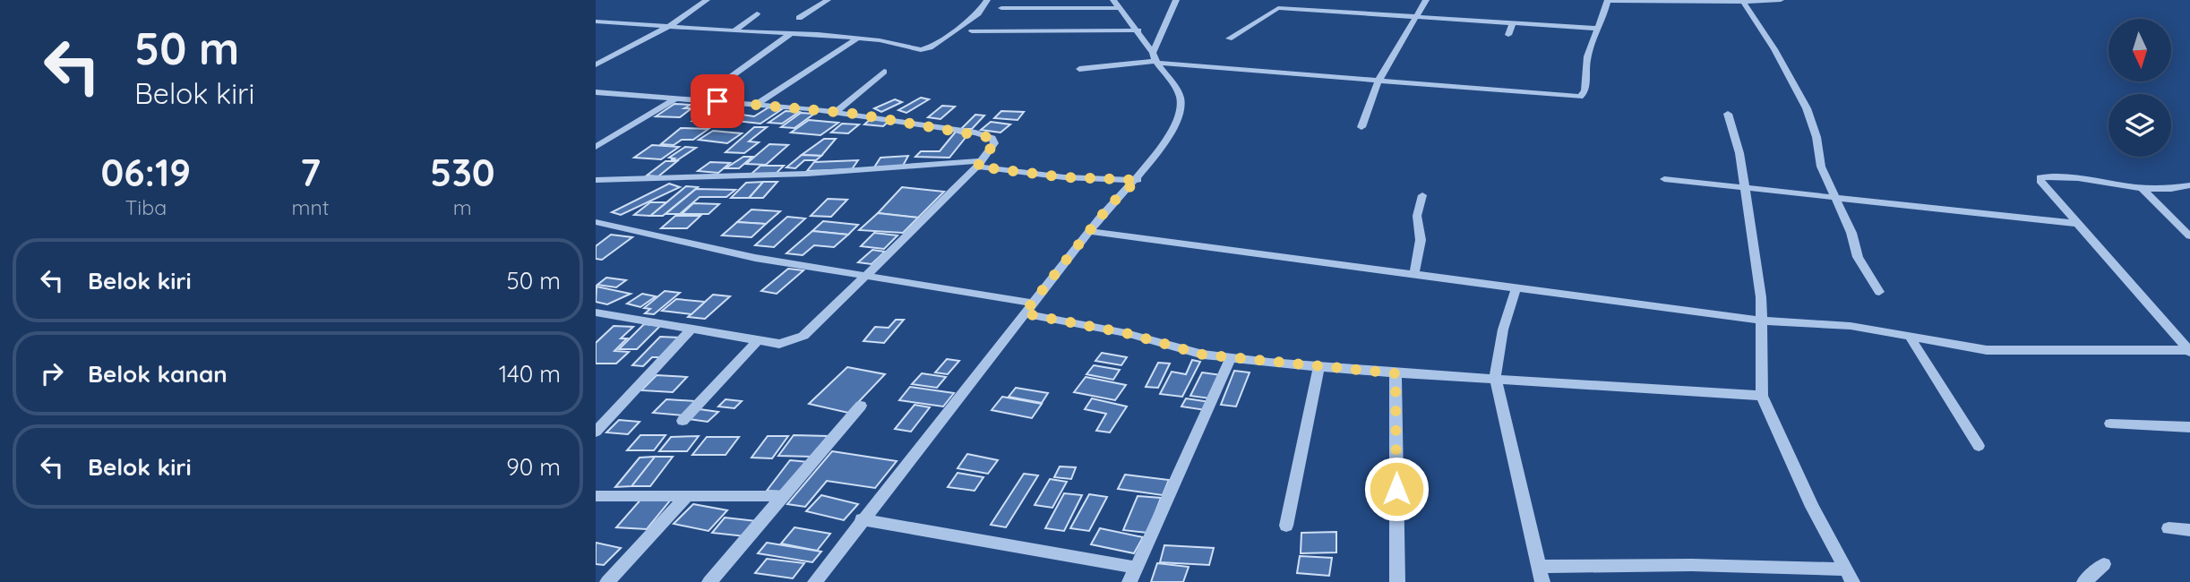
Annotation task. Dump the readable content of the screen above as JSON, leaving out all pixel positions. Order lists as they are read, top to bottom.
{
  "north": "bottom",
  "page": {
    "turn": ["50 m", "Belok kiri"],
    "eta": [
      "06:19",
      "Tiba",
      "7",
      "mnt",
      "530",
      "m"
    ],
    "list": [
      {
        "name": "Belok kiri",
        "value": "50 m"
      },
      {
        "name": "Belok kanan",
        "value": "140 m"
      },
      {
        "name": "Belok kiri",
        "value": "90 m"
      }
    ]
  }
}
